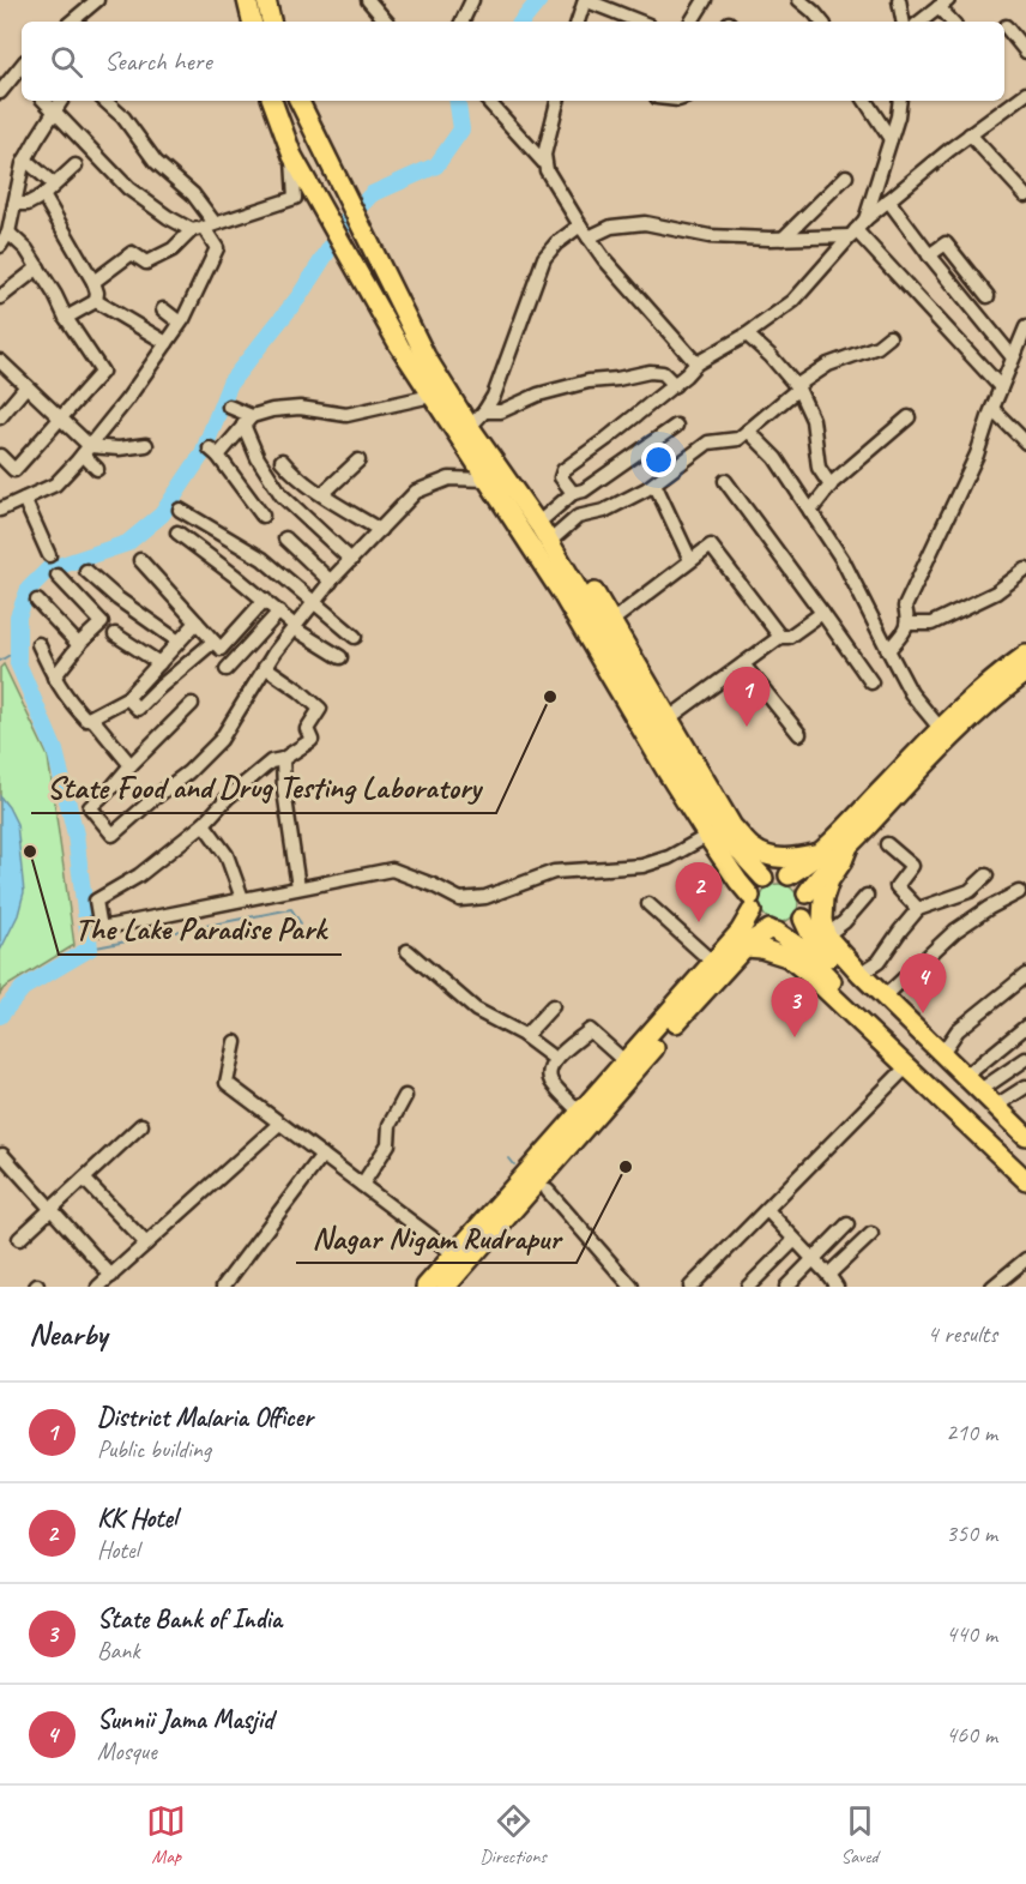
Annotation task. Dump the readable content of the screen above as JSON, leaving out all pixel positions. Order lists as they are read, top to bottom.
{
  "places": ["State Food and Drug Testing Laboratory", "The Lake Paradise Park", "Nagar Nigam Rudrapur"],
  "page": {
    "search": "Search here",
    "pins": [
      "1",
      "2",
      "4",
      "3"
    ],
    "heading": ["Nearby", "4 results"],
    "list": [
      {
        "mark": "1",
        "name": "District Malaria Officer",
        "note": "Public building",
        "value": "210 m"
      },
      {
        "mark": "2",
        "name": "KK Hotel",
        "note": "Hotel",
        "value": "350 m"
      },
      {
        "mark": "3",
        "name": "State Bank of India",
        "note": "Bank",
        "value": "440 m"
      },
      {
        "mark": "4",
        "name": "Sunnii Jama Masjid",
        "note": "Mosque",
        "value": "460 m"
      }
    ],
    "nav": ["Map", "Directions", "Saved"]
  }
}
